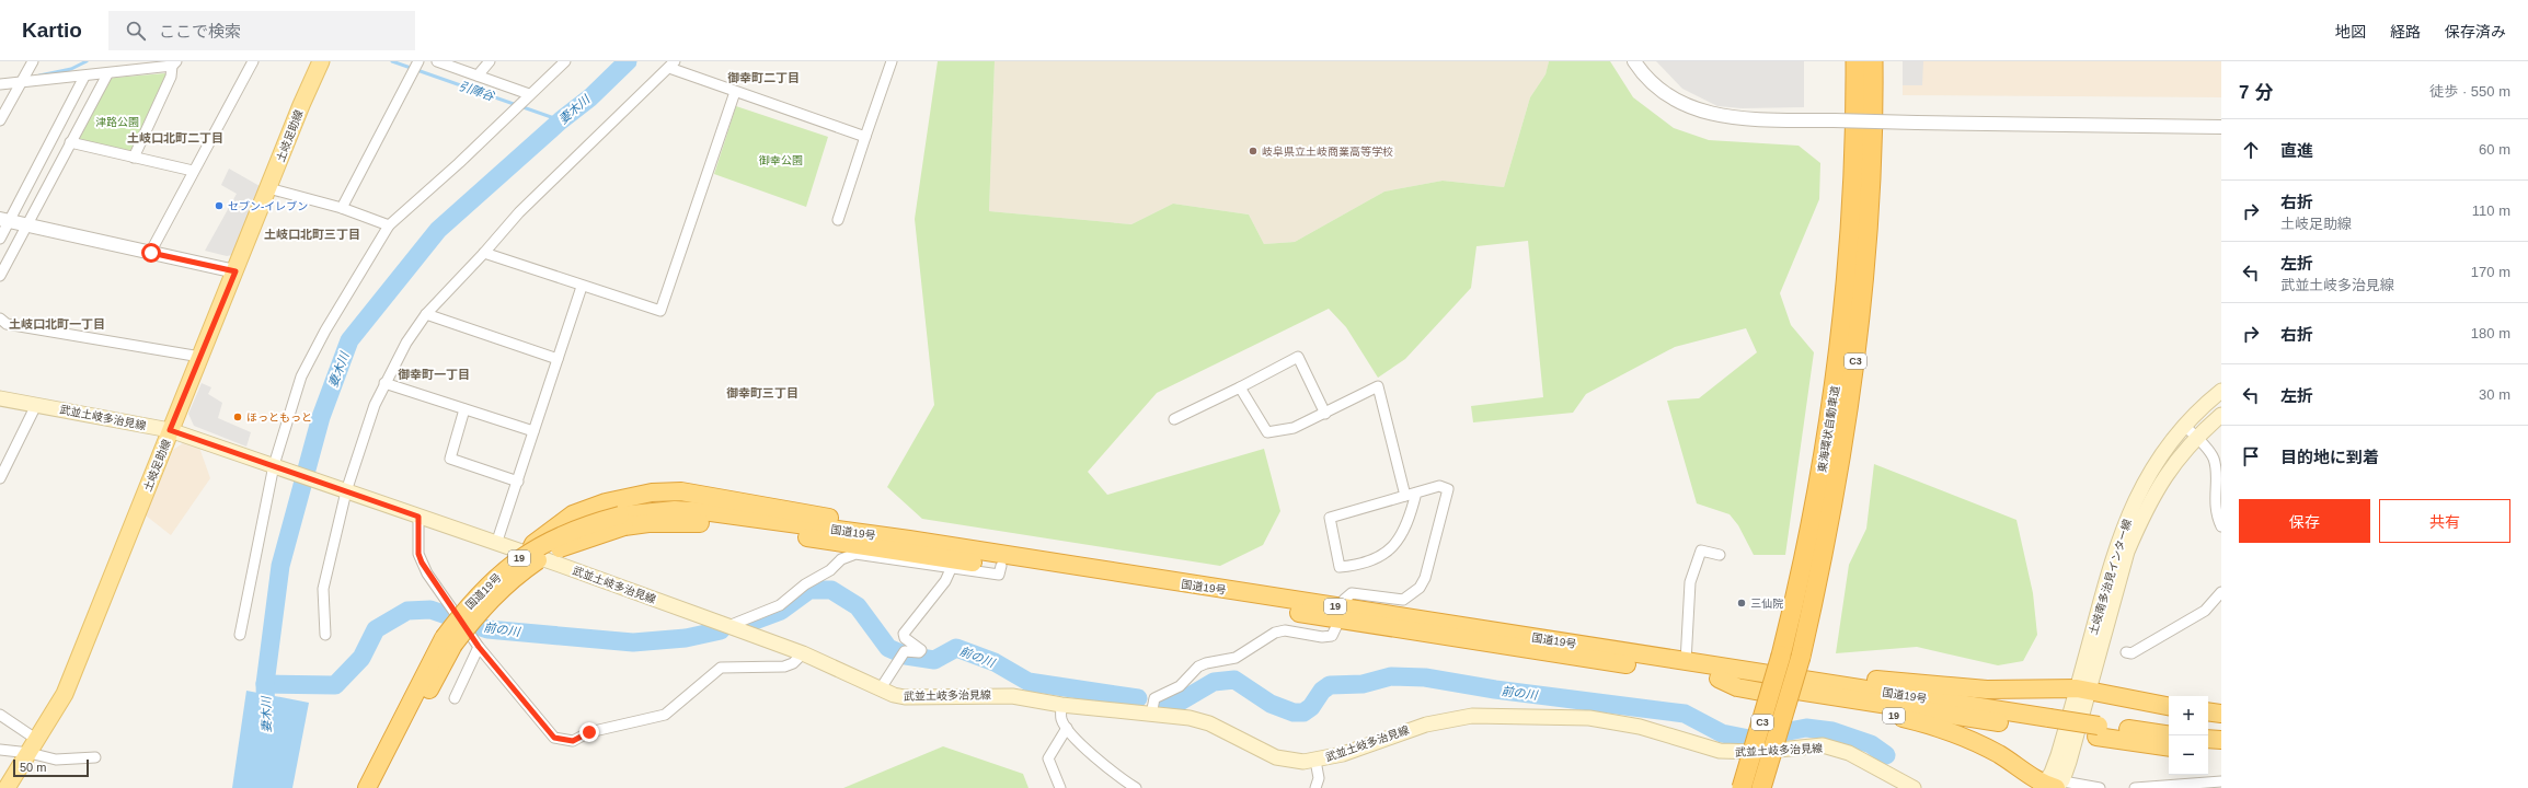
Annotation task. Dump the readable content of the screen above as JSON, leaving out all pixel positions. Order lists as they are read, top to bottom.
{
  "streets": {
    "highway": [
      "C3",
      "東海環状自動車道",
      "国道19号",
      "19"
    ],
    "main road": ["土岐足助線", "武並土岐多治見線", "土岐南多治見インター線"]
  },
  "crossings": [
    ["土岐足助線", "武並土岐多治見線"],
    ["国道19号", "19"],
    ["19", "土岐南多治見インター線"]
  ],
  "districts": [
    "御幸町二丁目",
    "土岐口北町二丁目",
    "土岐口北町三丁目",
    "土岐口北町一丁目",
    "御幸町一丁目",
    "御幸町三丁目"
  ],
  "water": ["引陣谷", "妻木川", "前の川"],
  "parks": ["津路公園", "御幸公園"],
  "places": [
    "岐阜県立土岐商業高等学校",
    "セブン-イレブン",
    "ほっともっと",
    "三仙院"
  ],
  "scale_bar": "50 m",
  "page": {
    "header": "Kartio",
    "search": "ここで検索",
    "nav": ["地図", "経路", "保存済み"],
    "heading": ["7 分", "徒歩 · 550 m"],
    "list": [
      ["直進", "60 m"],
      ["右折", "土岐足助線", "110 m"],
      ["左折", "武並土岐多治見線", "170 m"],
      ["右折", "180 m"],
      ["左折", "30 m"],
      "目的地に到着"
    ],
    "buttons": ["保存", "共有"],
    "map_buttons": ["+", "−"],
    "scale": "50 m"
  }
}
